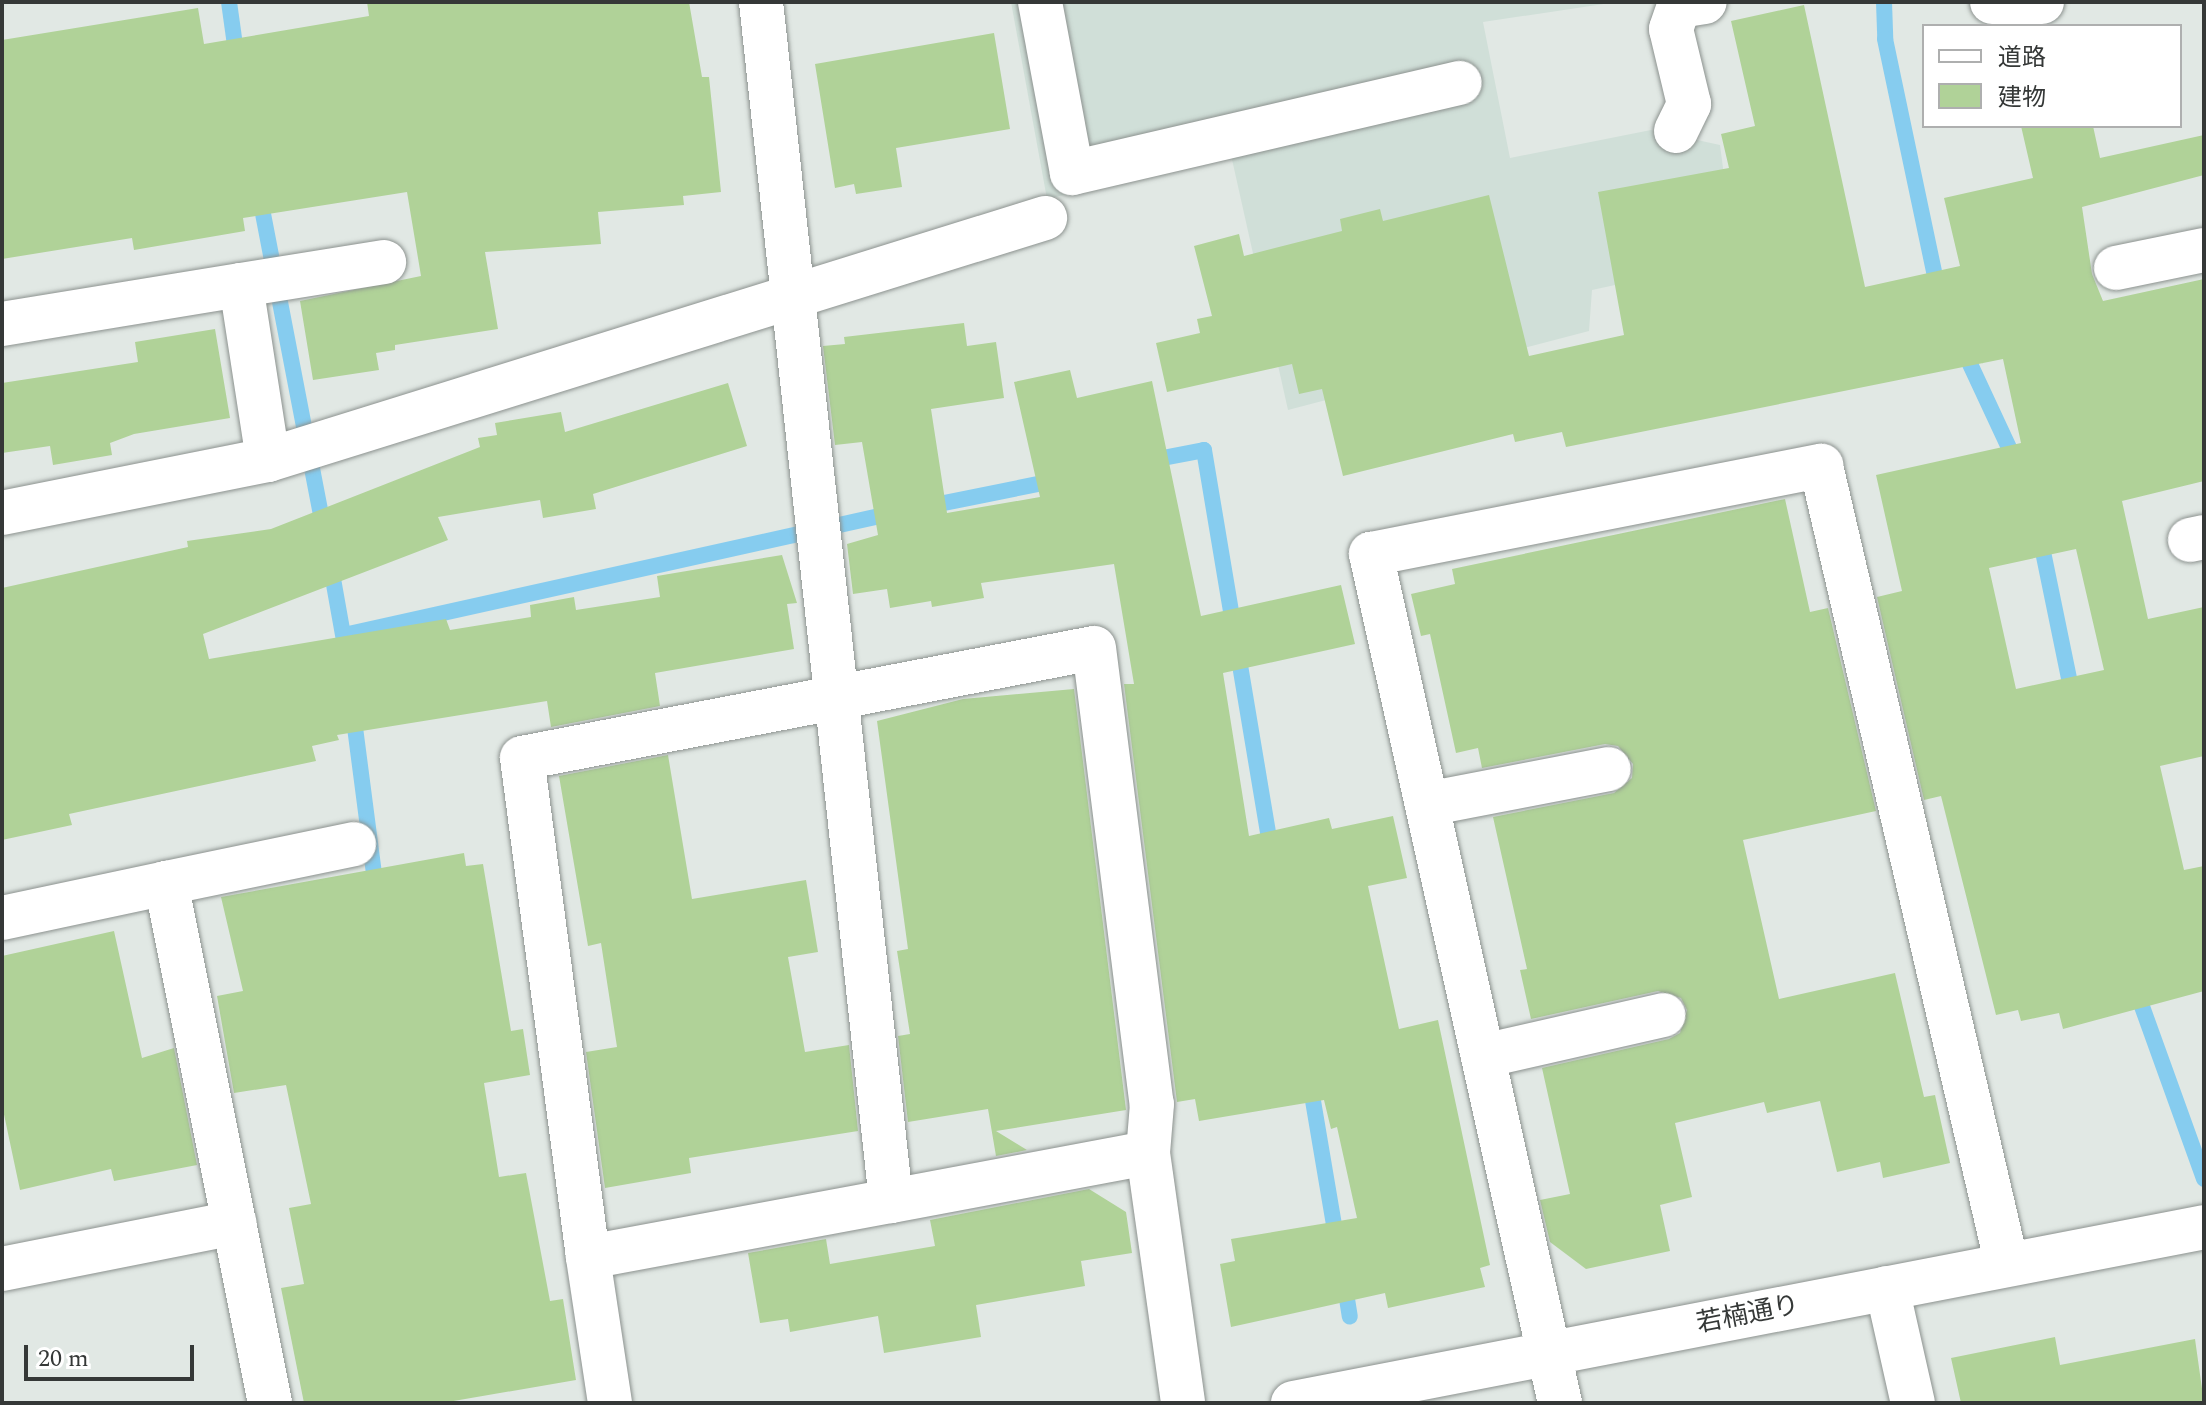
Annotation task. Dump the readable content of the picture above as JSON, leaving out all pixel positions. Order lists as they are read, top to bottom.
{
  "streets": {
    "street": ["若楠通り"]
  },
  "legend": ["道路", "建物"],
  "scale_bar": "20 m"
}
